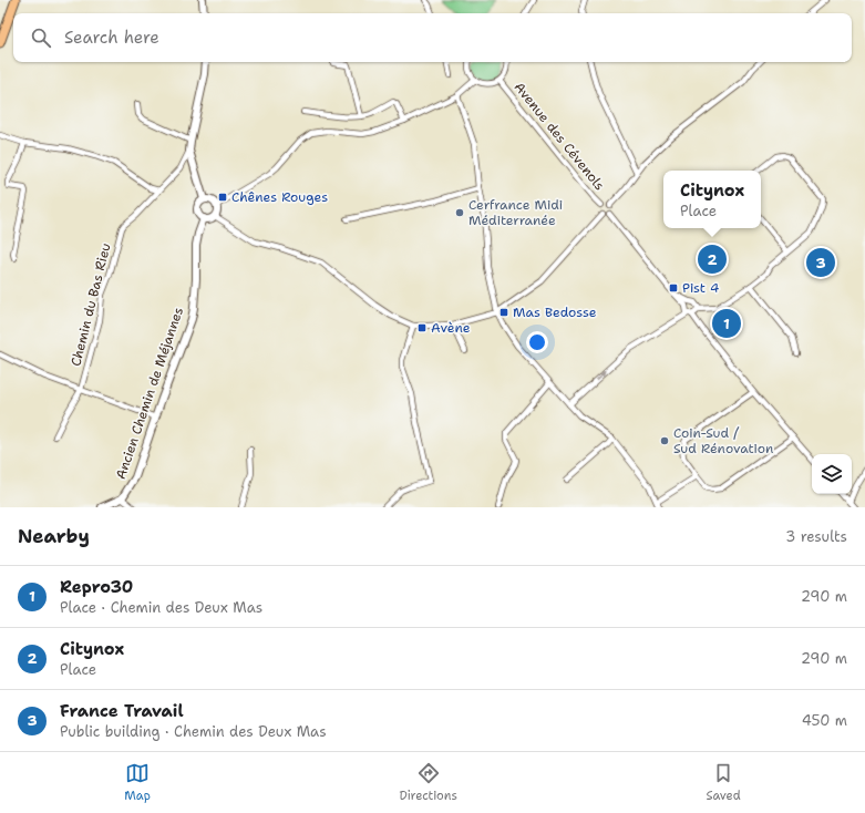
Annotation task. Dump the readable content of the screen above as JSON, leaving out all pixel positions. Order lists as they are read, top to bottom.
{
  "streets": {
    "street": ["Avenue des Cévenols", "Chemin du Bas Rieu", "Ancien Chemin de Méjannes"]
  },
  "places": {
    "transit": [
      "Chênes Rouges",
      "Pist 4",
      "Mas Bedosse",
      "Avène"
    ],
    "other": ["Cerfrance Midi Méditerranée", "Coin-Sud / Sud Rénovation"]
  },
  "page": {
    "search": "Search here",
    "popup": ["Citynox", "Place"],
    "pins": ["2", "3", "1"],
    "heading": ["Nearby", "3 results"],
    "list": [
      {
        "mark": "1",
        "name": "Repro30",
        "note": "Place · Chemin des Deux Mas",
        "value": "290 m"
      },
      {
        "mark": "2",
        "name": "Citynox",
        "note": "Place",
        "value": "290 m"
      },
      {
        "mark": "3",
        "name": "France Travail",
        "note": "Public building · Chemin des Deux Mas",
        "value": "450 m"
      }
    ],
    "nav": ["Map", "Directions", "Saved"]
  }
}
